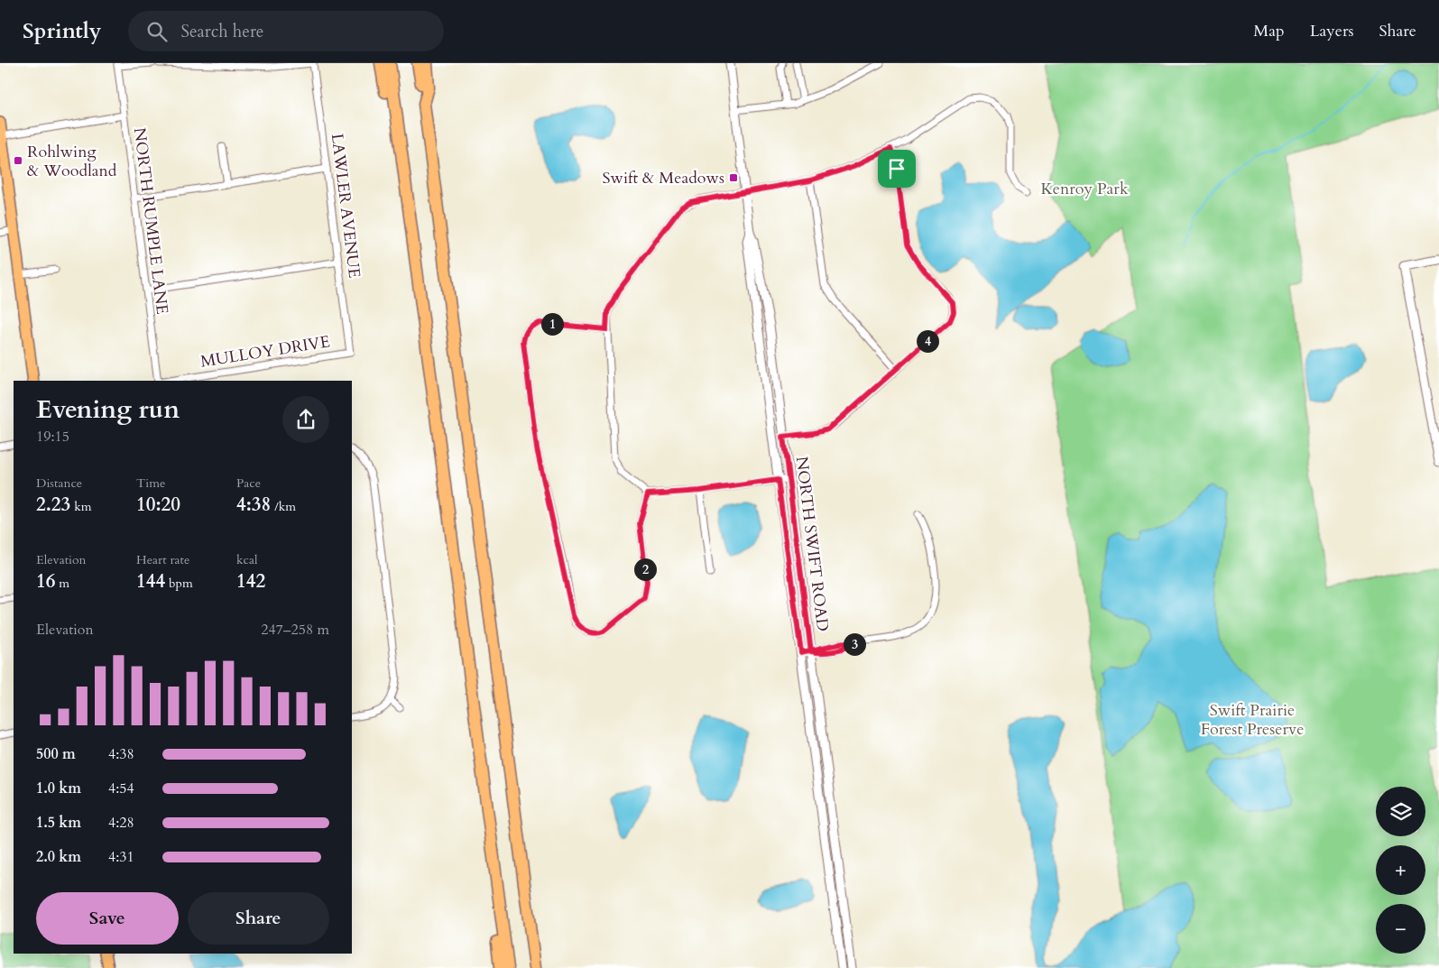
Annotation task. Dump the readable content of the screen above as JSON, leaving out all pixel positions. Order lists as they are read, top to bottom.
{
  "streets": {
    "street": [
      "LAWLER AVENUE",
      "NORTH RUMPLE LANE",
      "MULLOY DRIVE",
      "NORTH SWIFT ROAD"
    ]
  },
  "crossings": [
    ["LAWLER AVENUE", "MULLOY DRIVE"]
  ],
  "parks": ["Kenroy Park", "Swift Prairie Forest Preserve"],
  "places": {
    "transit": ["Rohlwing & Woodland", "Swift & Meadows"]
  },
  "page": {
    "header": "Sprintly",
    "search": "Search here",
    "nav": ["Map", "Layers", "Share"],
    "pins": [
      "1",
      "4",
      "2",
      "3"
    ],
    "heading": ["Evening run", "19:15"],
    "stats": [
      ["Distance", "2.23 km"],
      ["Time", "10:20"],
      ["Pace", "4:38 /km"],
      ["Elevation", "16 m"],
      ["Heart rate", "144 bpm"],
      ["kcal", "142"]
    ],
    "chart": ["Elevation", "247–258 m"],
    "list": [
      {
        "name": "500 m",
        "note": "4:38"
      },
      {
        "name": "1.0 km",
        "note": "4:54"
      },
      {
        "name": "1.5 km",
        "note": "4:28"
      },
      {
        "name": "2.0 km",
        "note": "4:31"
      }
    ],
    "map_buttons": ["+", "−"],
    "buttons": ["Save", "Share"]
  }
}
